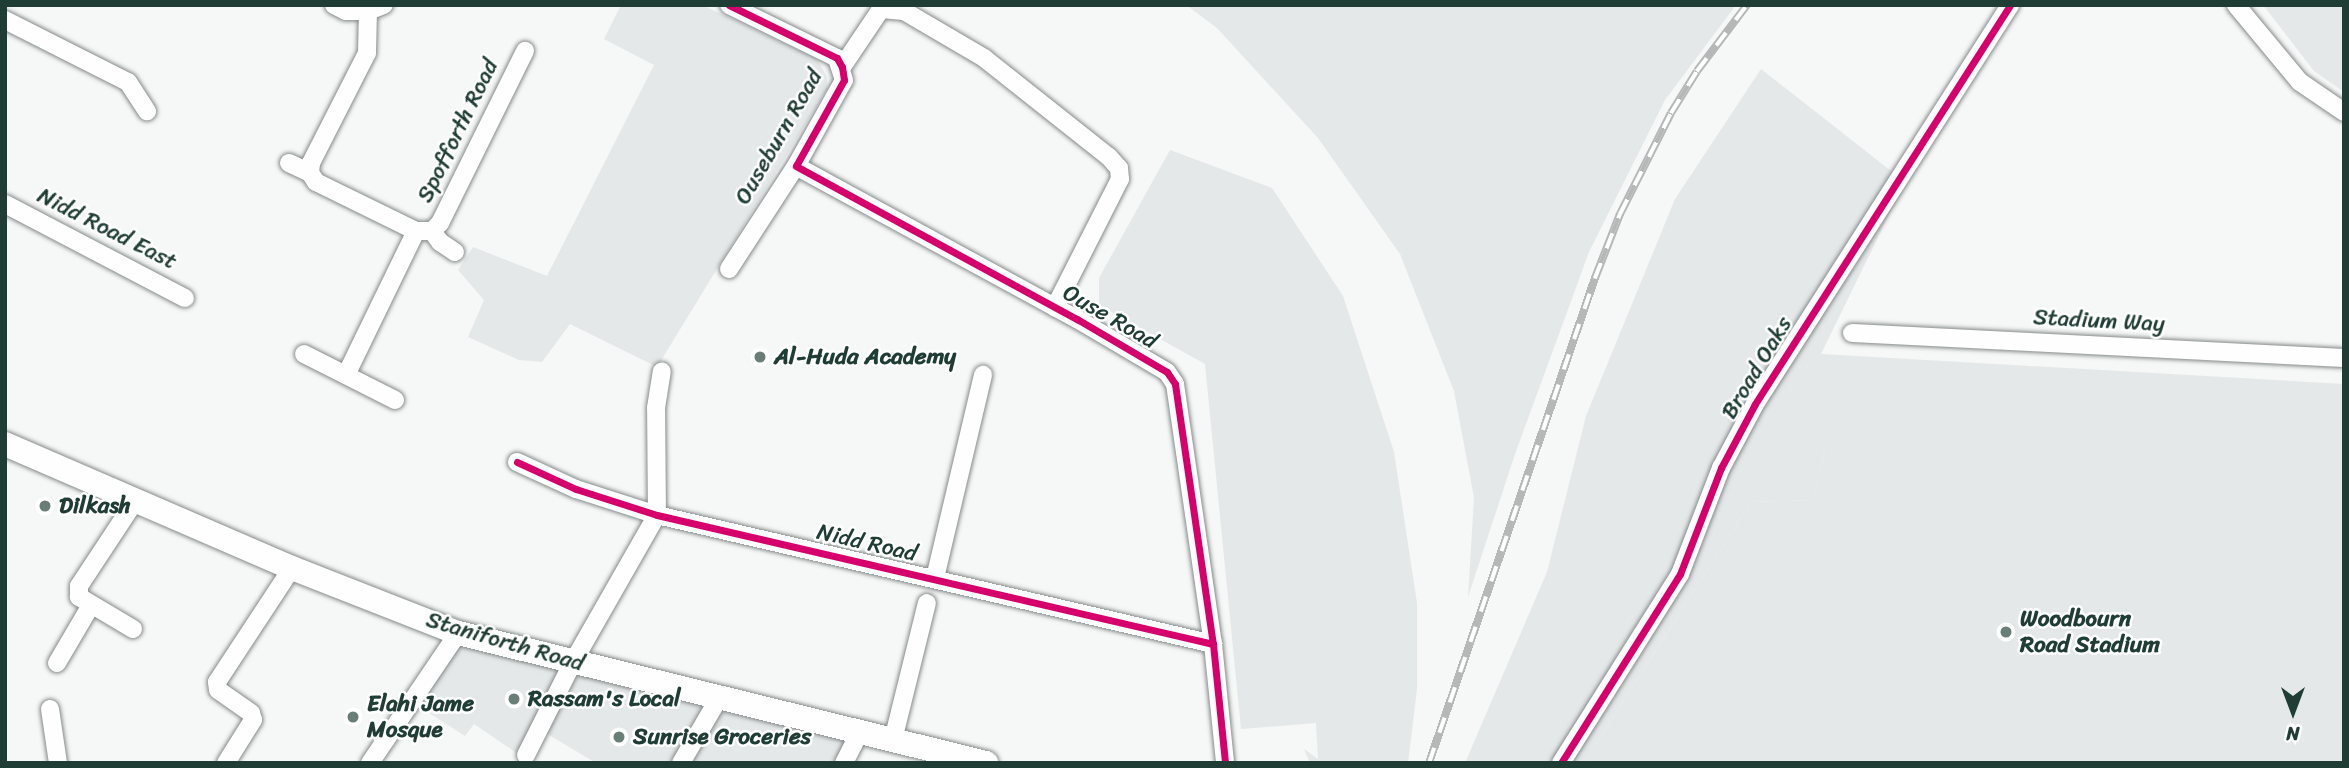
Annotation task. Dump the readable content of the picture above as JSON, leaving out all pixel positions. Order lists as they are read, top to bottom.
{
  "streets": {
    "main road": ["Staniforth Road"],
    "street": [
      "Spofforth Road",
      "Ouseburn Road",
      "Nidd Road East",
      "Ouse Road",
      "Stadium Way",
      "Broad Oaks",
      "Nidd Road"
    ]
  },
  "crossings": [
    ["Ouseburn Road", "Ouse Road"],
    ["Ouse Road", "Nidd Road"]
  ],
  "places": [
    "Al-Huda Academy",
    "Dilkash",
    "Woodbourn Road Stadium",
    "Rassam's Local",
    "Elahi Jame Mosque",
    "Sunrise Groceries"
  ],
  "north": "bottom"
}
